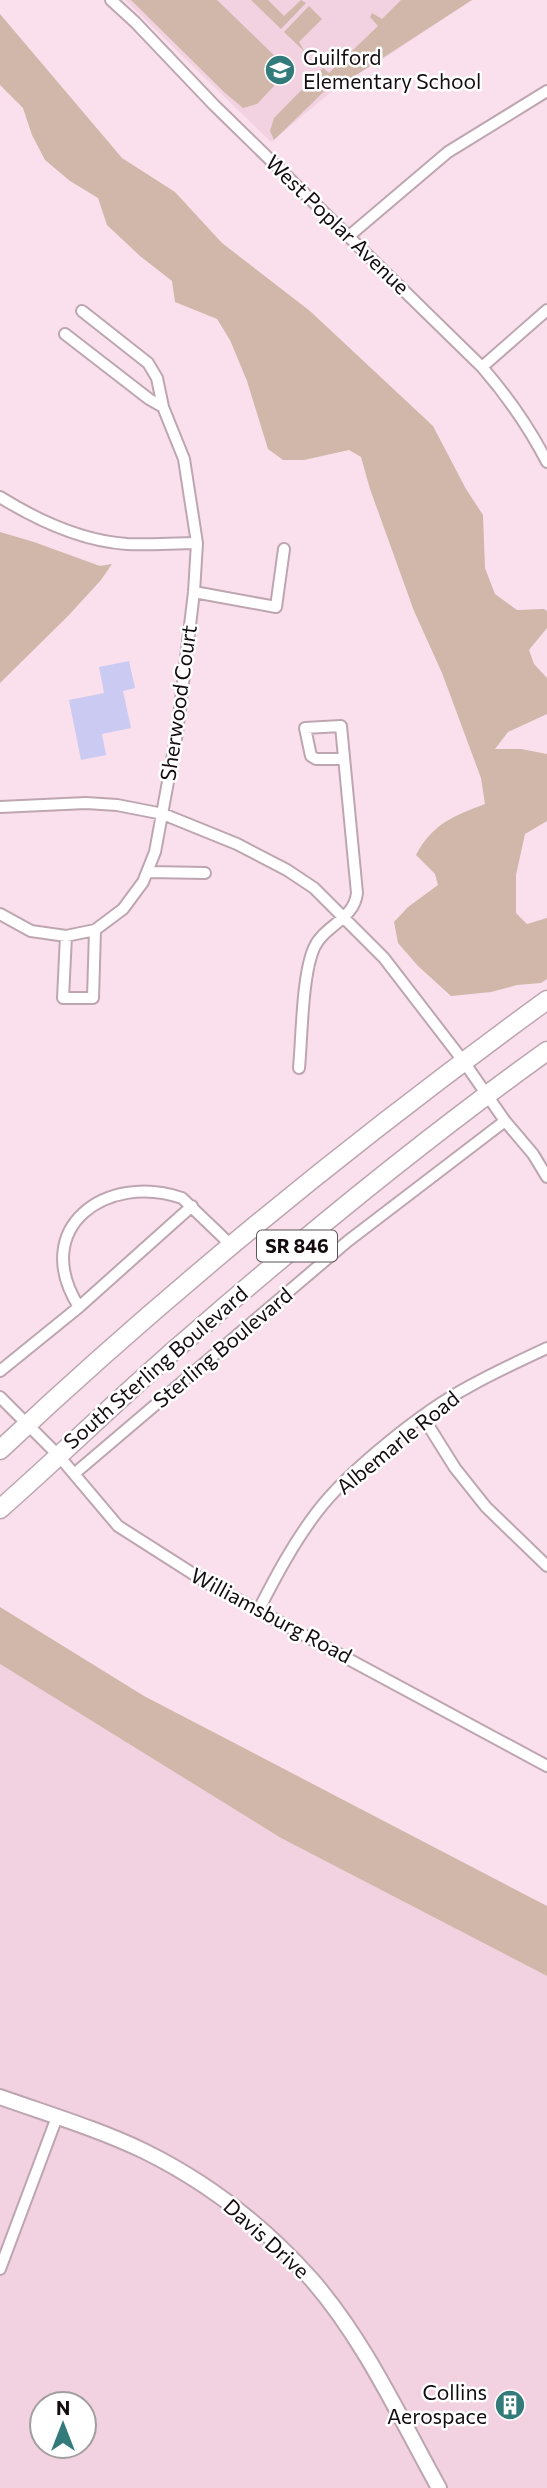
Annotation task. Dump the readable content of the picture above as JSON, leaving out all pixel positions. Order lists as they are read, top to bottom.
{
  "streets": {
    "main road": ["SR 846", "South Sterling Boulevard"],
    "street": [
      "West Poplar Avenue",
      "Sherwood Court",
      "Sterling Boulevard",
      "Albemarle Road",
      "Williamsburg Road",
      "Davis Drive"
    ]
  },
  "crossings": [
    ["Sterling Boulevard", "Williamsburg Road"],
    ["South Sterling Boulevard", "Williamsburg Road"],
    ["Albemarle Road", "Williamsburg Road"]
  ],
  "places": {
    "school or university": ["Guilford Elementary School"],
    "building": ["Collins Aerospace"]
  },
  "north": "top"
}
